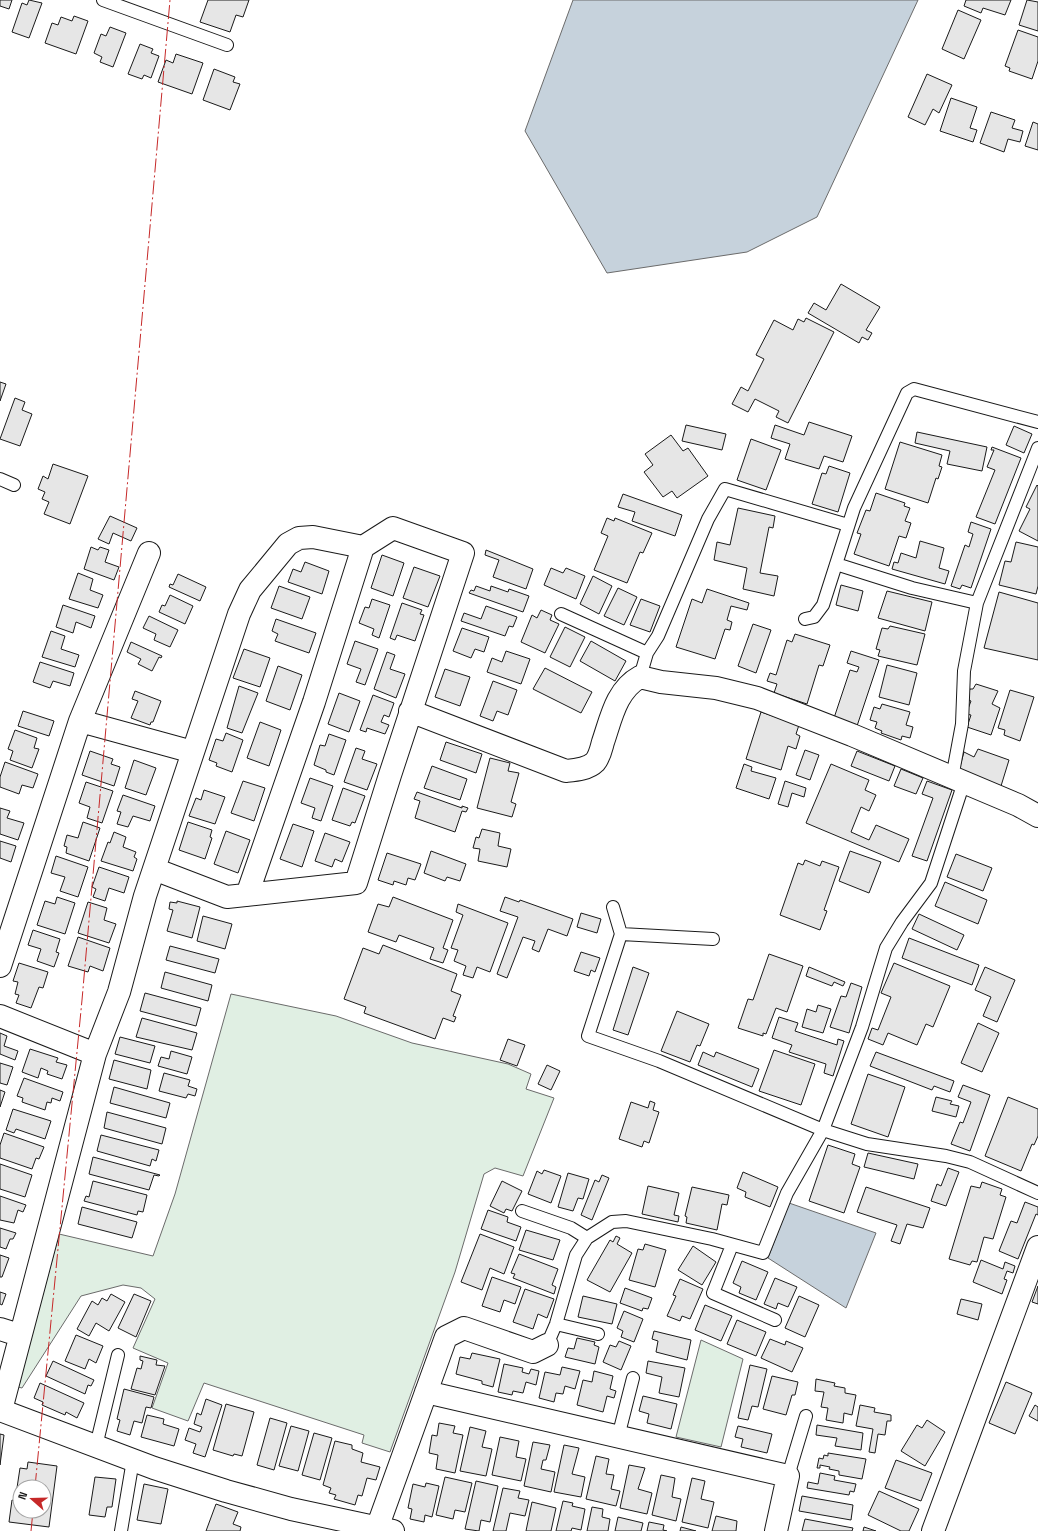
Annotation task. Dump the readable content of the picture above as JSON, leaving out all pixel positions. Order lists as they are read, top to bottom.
{
  "north": "left"
}
